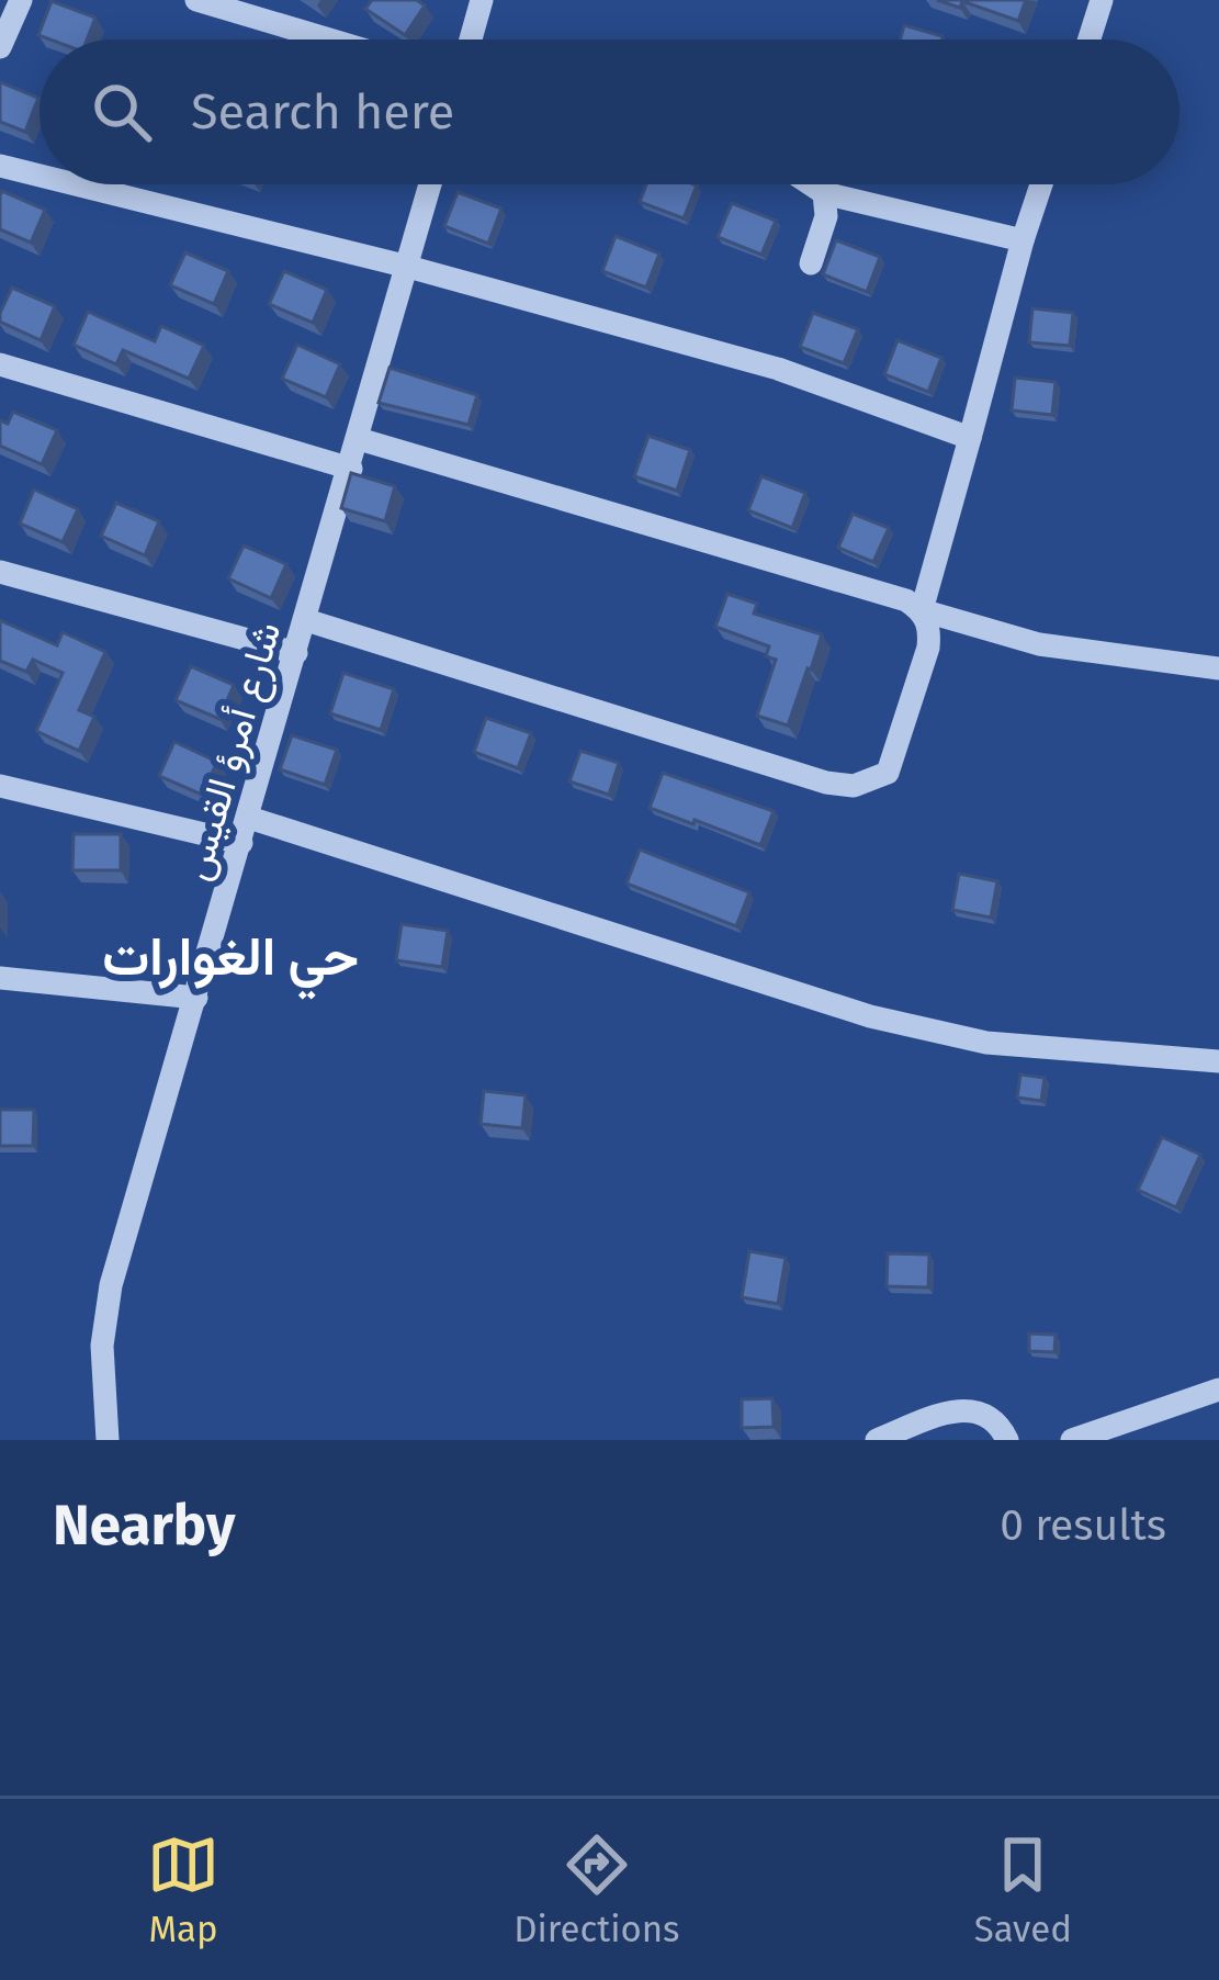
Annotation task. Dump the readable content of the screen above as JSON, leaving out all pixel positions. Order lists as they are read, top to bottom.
{
  "streets": {
    "street": ["شارع أمرؤ القيس"]
  },
  "districts": ["حي الغوارات"],
  "page": {
    "search": "Search here",
    "heading": ["Nearby", "0 results"],
    "nav": ["Map", "Directions", "Saved"]
  }
}
